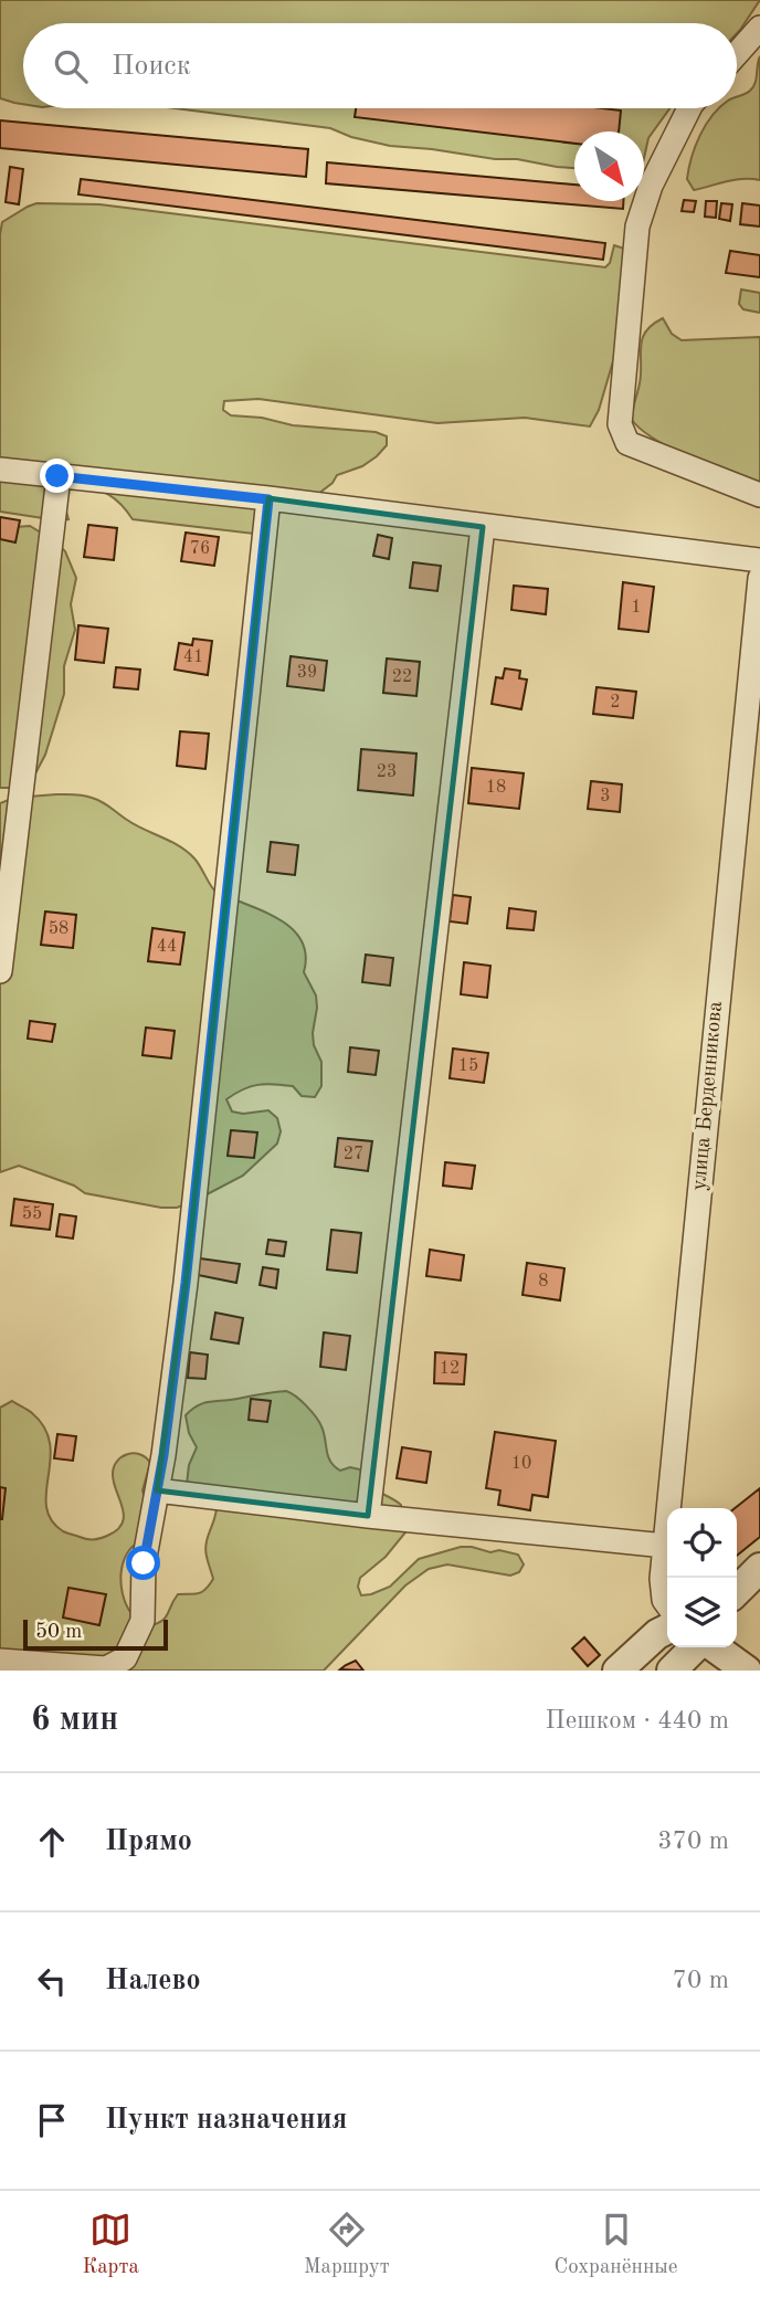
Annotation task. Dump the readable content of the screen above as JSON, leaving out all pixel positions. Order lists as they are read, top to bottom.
{
  "streets": {
    "street": ["улица Берденникова"]
  },
  "house_numbers": [
    "76",
    "1",
    "41",
    "39",
    "22",
    "2",
    "23",
    "18",
    "3",
    "58",
    "44",
    "15",
    "27",
    "55",
    "8",
    "12",
    "10"
  ],
  "scale_bar": "50 m",
  "north": "bottom right",
  "page": {
    "search": "Поиск",
    "scale": "50 m",
    "heading": ["6 мин", "Пешком · 440 m"],
    "list": [
      ["Прямо", "370 m"],
      ["Налево", "70 m"],
      "Пункт назначения"
    ],
    "nav": ["Карта", "Маршрут", "Сохранённые"]
  }
}
